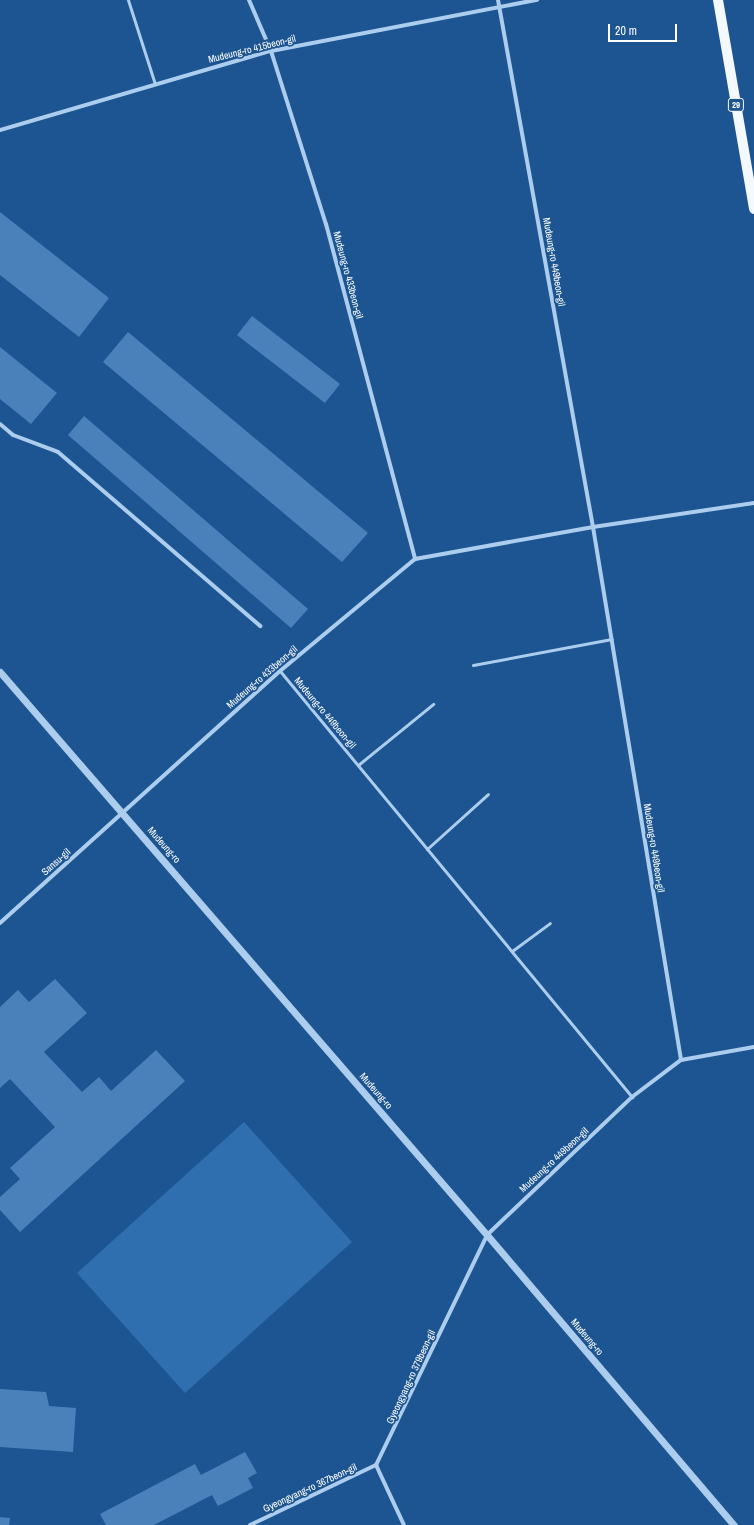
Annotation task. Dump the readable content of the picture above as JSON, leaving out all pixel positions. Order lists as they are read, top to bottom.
{
  "streets": {
    "main road": ["29"],
    "street": [
      "Mudeung-ro 415beon-gil",
      "Mudeung-ro 449beon-gil",
      "Mudeung-ro 433beon-gil",
      "Mudeung-ro",
      "Sansu-gil",
      "Gyeongyang-ro 379beon-gil",
      "Gyeongyang-ro 367beon-gil"
    ]
  },
  "crossings": [
    ["Mudeung-ro 415beon-gil", "Mudeung-ro 449beon-gil"],
    ["Mudeung-ro 415beon-gil", "Mudeung-ro 433beon-gil"],
    ["Mudeung-ro 449beon-gil", "Mudeung-ro 433beon-gil"],
    ["Mudeung-ro 449beon-gil", "Mudeung-ro"],
    ["Mudeung-ro 449beon-gil", "Gyeongyang-ro 379beon-gil"],
    ["Mudeung-ro 433beon-gil", "Mudeung-ro"],
    ["Mudeung-ro 433beon-gil", "Sansu-gil"],
    ["Mudeung-ro", "Sansu-gil"],
    ["Mudeung-ro", "Gyeongyang-ro 379beon-gil"],
    ["Gyeongyang-ro 379beon-gil", "Gyeongyang-ro 367beon-gil"]
  ],
  "scale_bar": "20 m"
}
